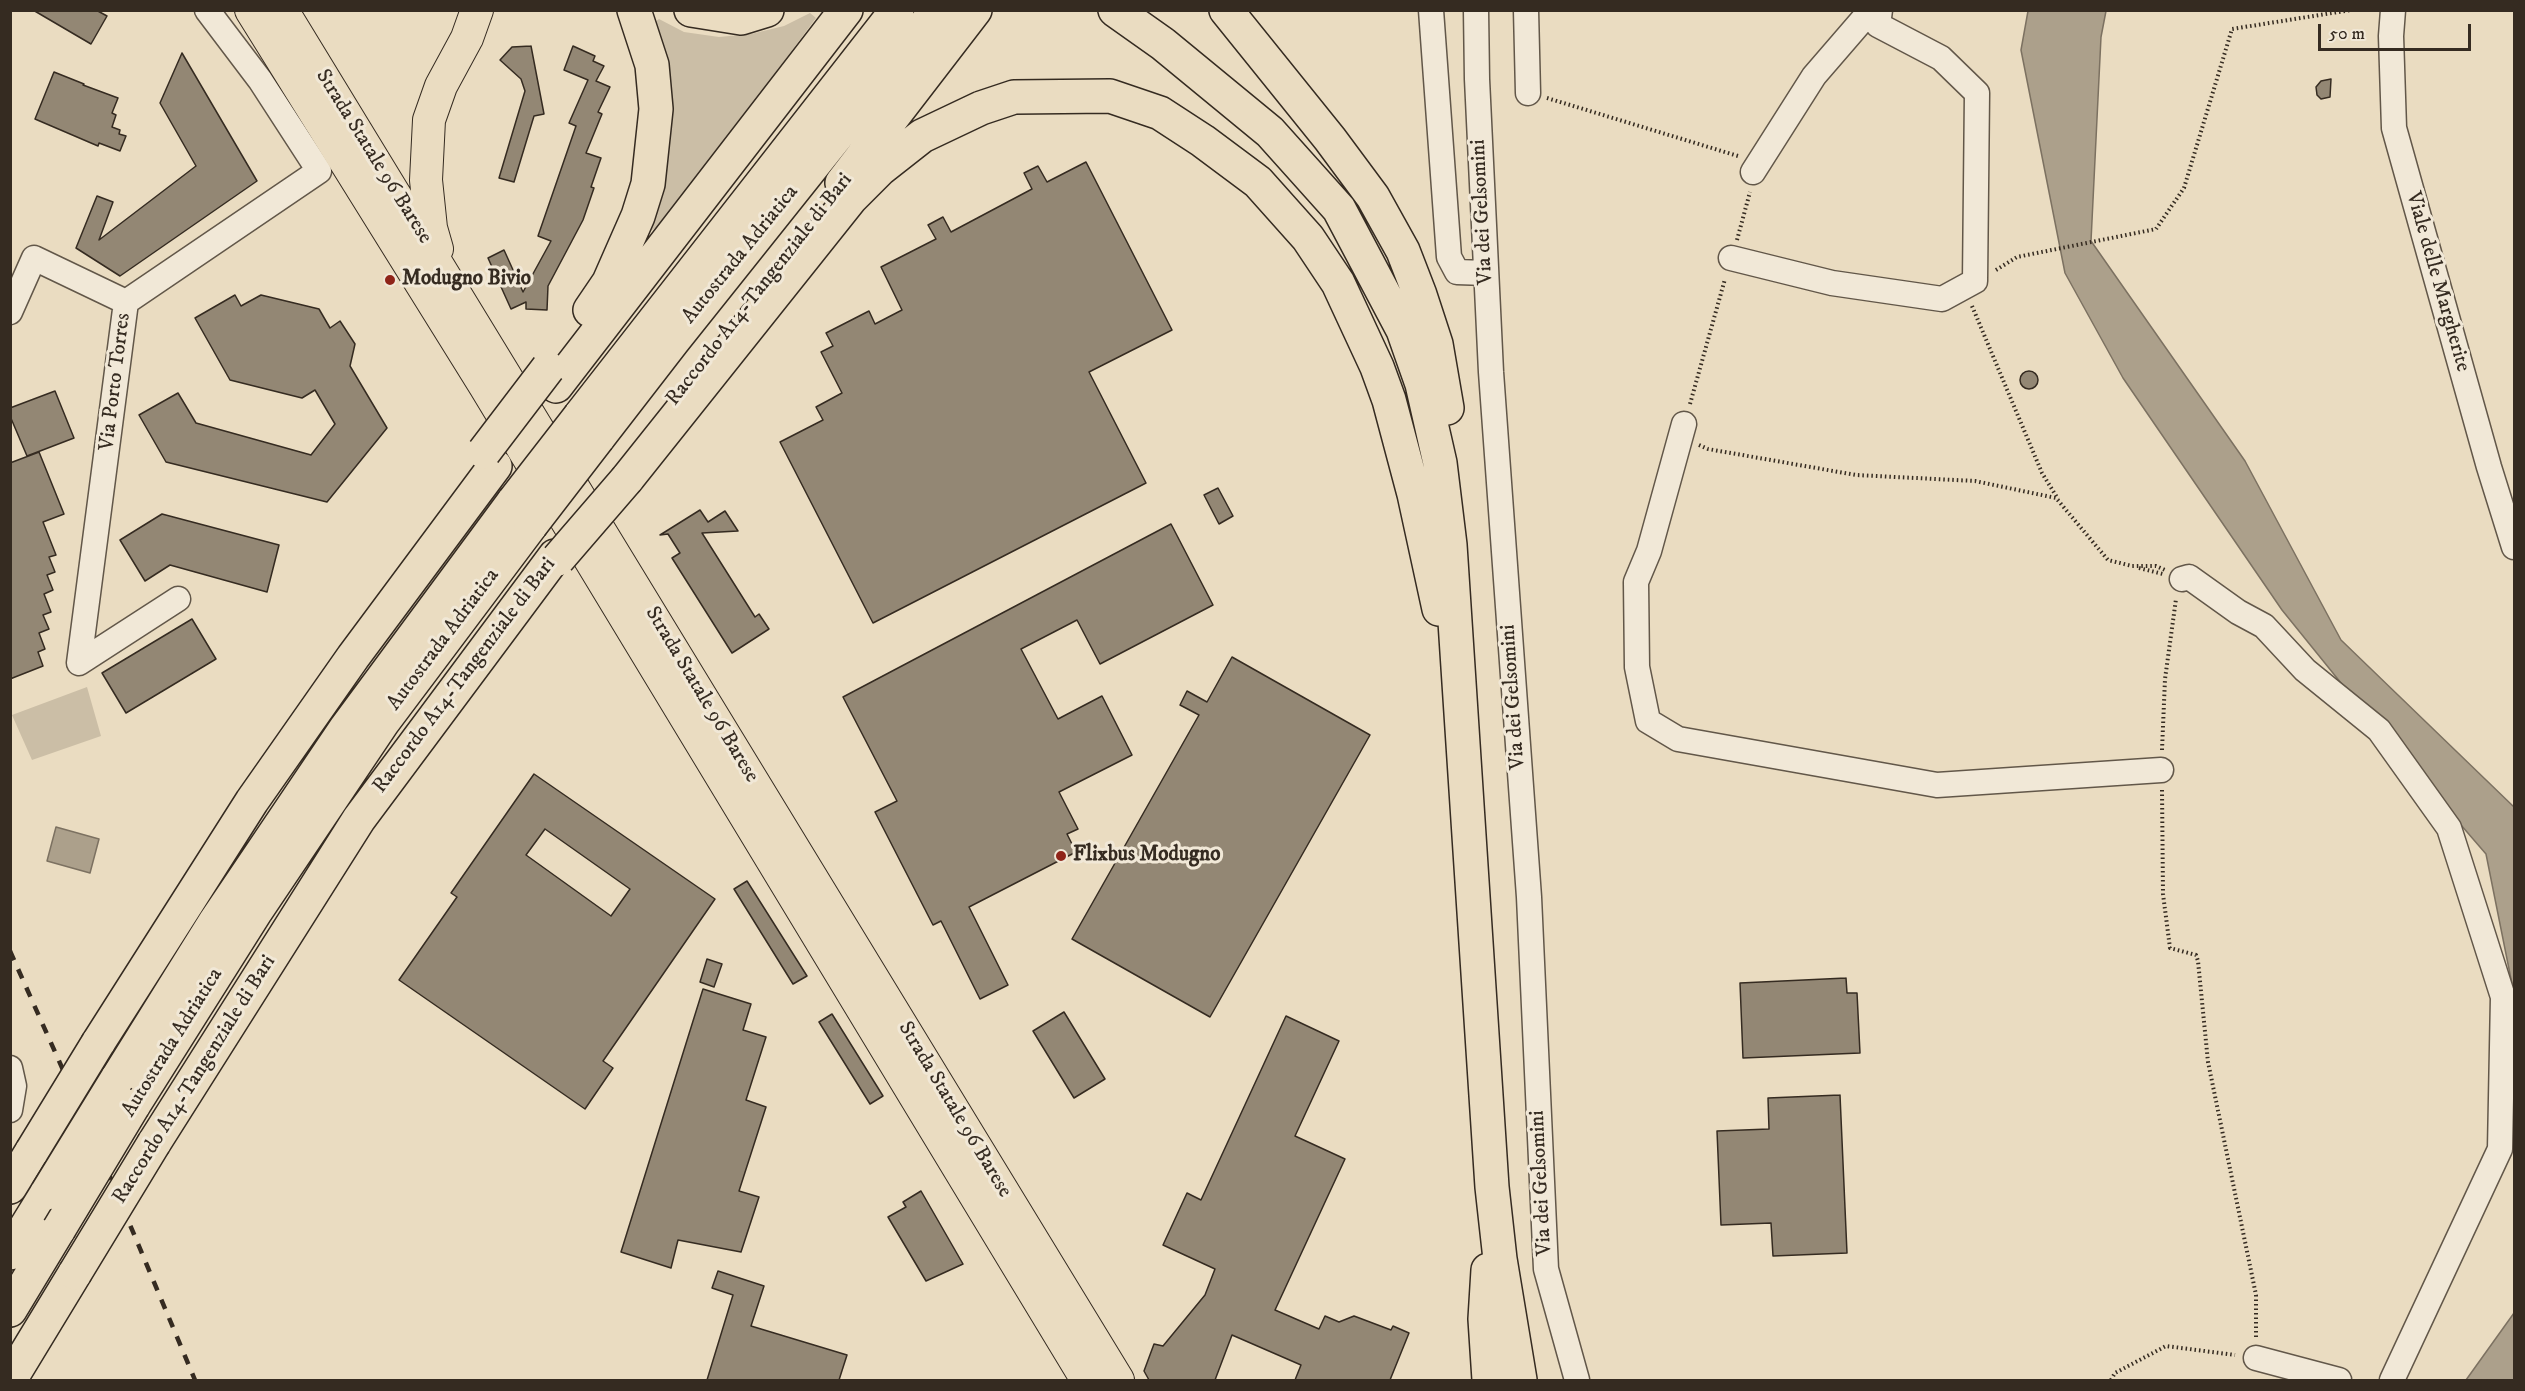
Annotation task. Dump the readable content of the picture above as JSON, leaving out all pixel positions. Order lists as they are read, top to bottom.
{
  "streets": {
    "highway": ["Autostrada Adriatica", "Raccordo A14-Tangenziale di Bari"],
    "main road": ["Strada Statale 96 Barese"],
    "street": ["Via dei Gelsomini", "Viale delle Margherite", "Via Porto Torres"]
  },
  "places": ["Modugno Bivio", "Flixbus Modugno"],
  "scale_bar": "50 m"
}
